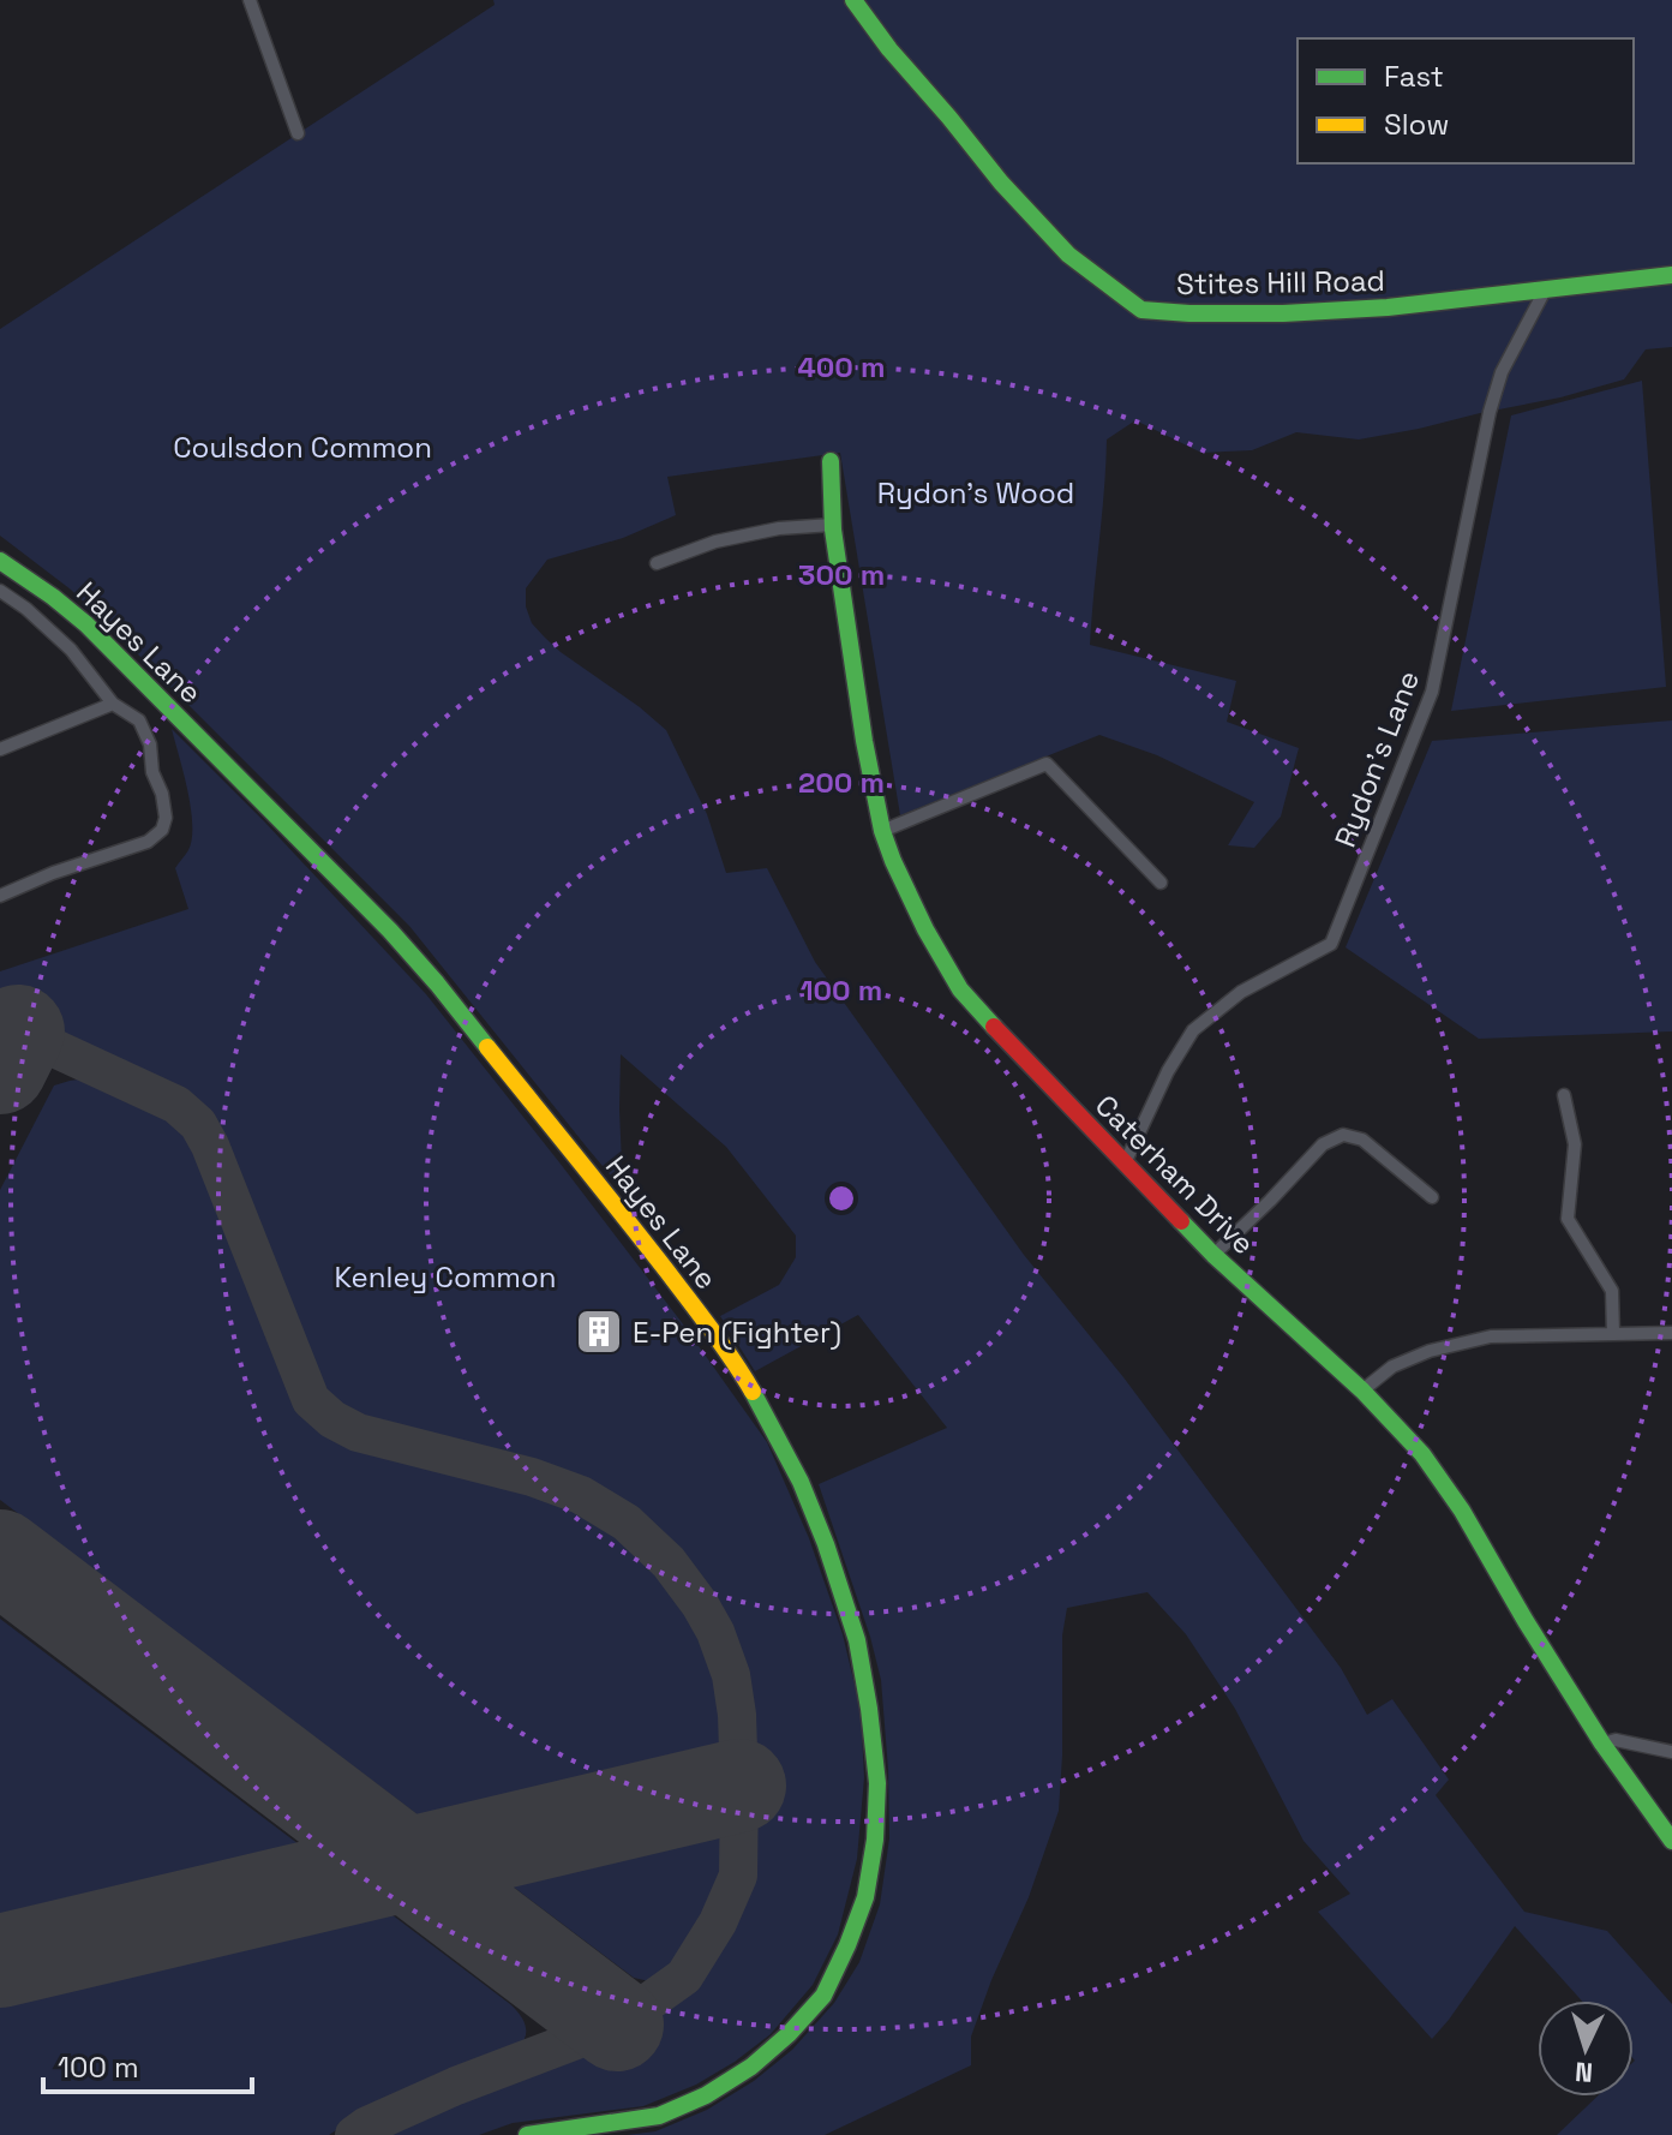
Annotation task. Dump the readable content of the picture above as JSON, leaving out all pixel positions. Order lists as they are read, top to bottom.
{
  "streets": {
    "street": [
      "Stites Hill Road",
      "Hayes Lane",
      "Rydon's Lane",
      "Caterham Drive"
    ]
  },
  "crossings": [
    ["Stites Hill Road", "Rydon's Lane"],
    ["Rydon's Lane", "Caterham Drive"]
  ],
  "parks": ["Coulsdon Common", "Rydon's Wood", "Kenley Common"],
  "places": {
    "building": ["E-Pen (Fighter)"]
  },
  "legend": ["Fast", "Slow"],
  "scale_bar": "100 m",
  "north": "bottom",
  "rings": [
    "400 m",
    "300 m",
    "200 m",
    "100 m"
  ]
}
